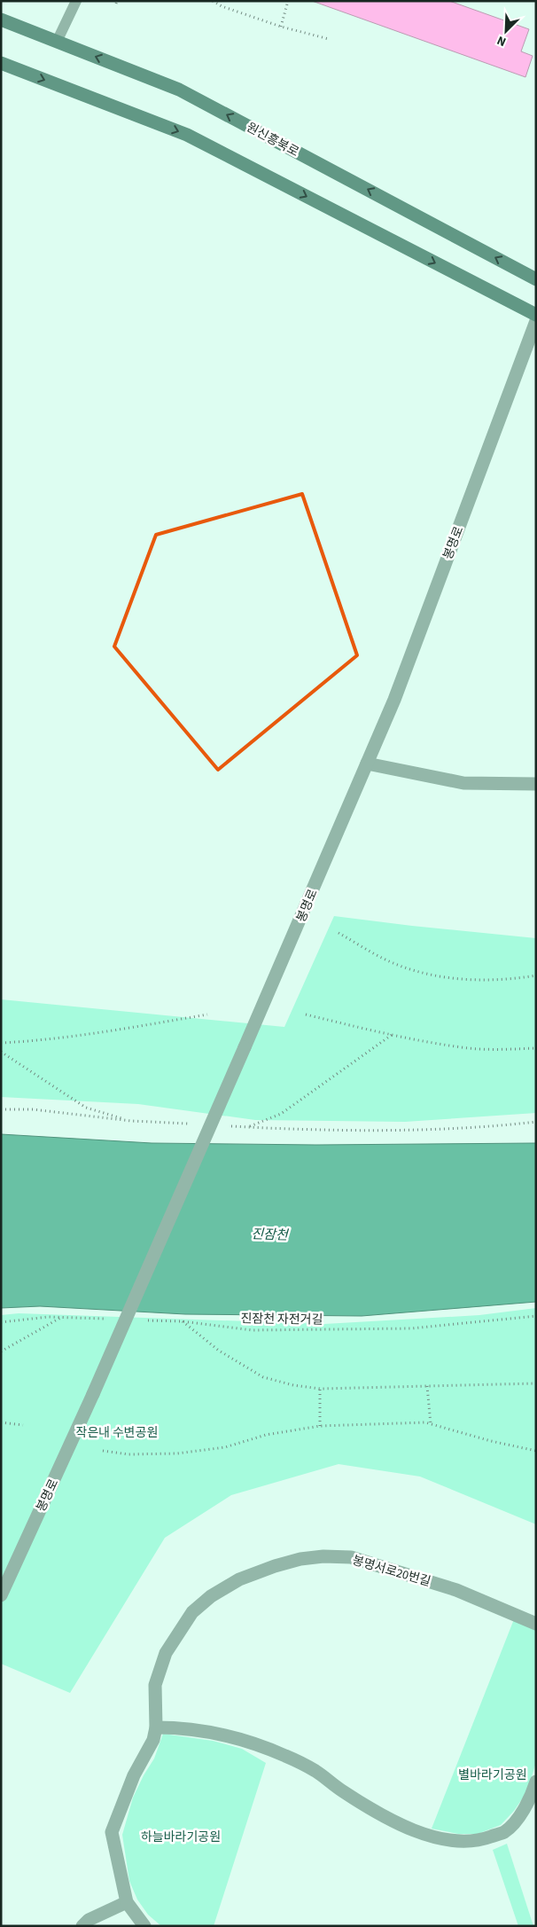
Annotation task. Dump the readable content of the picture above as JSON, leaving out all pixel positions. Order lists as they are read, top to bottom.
{
  "streets": {
    "street": ["원신흥북로", "봉명로", "봉명서로20번길"],
    "path": ["진잠천 자전거길"]
  },
  "water": ["진잠천"],
  "parks": ["작은내 수변공원", "별바라기공원", "하늘바라기공원"],
  "north": "bottom left"
}
